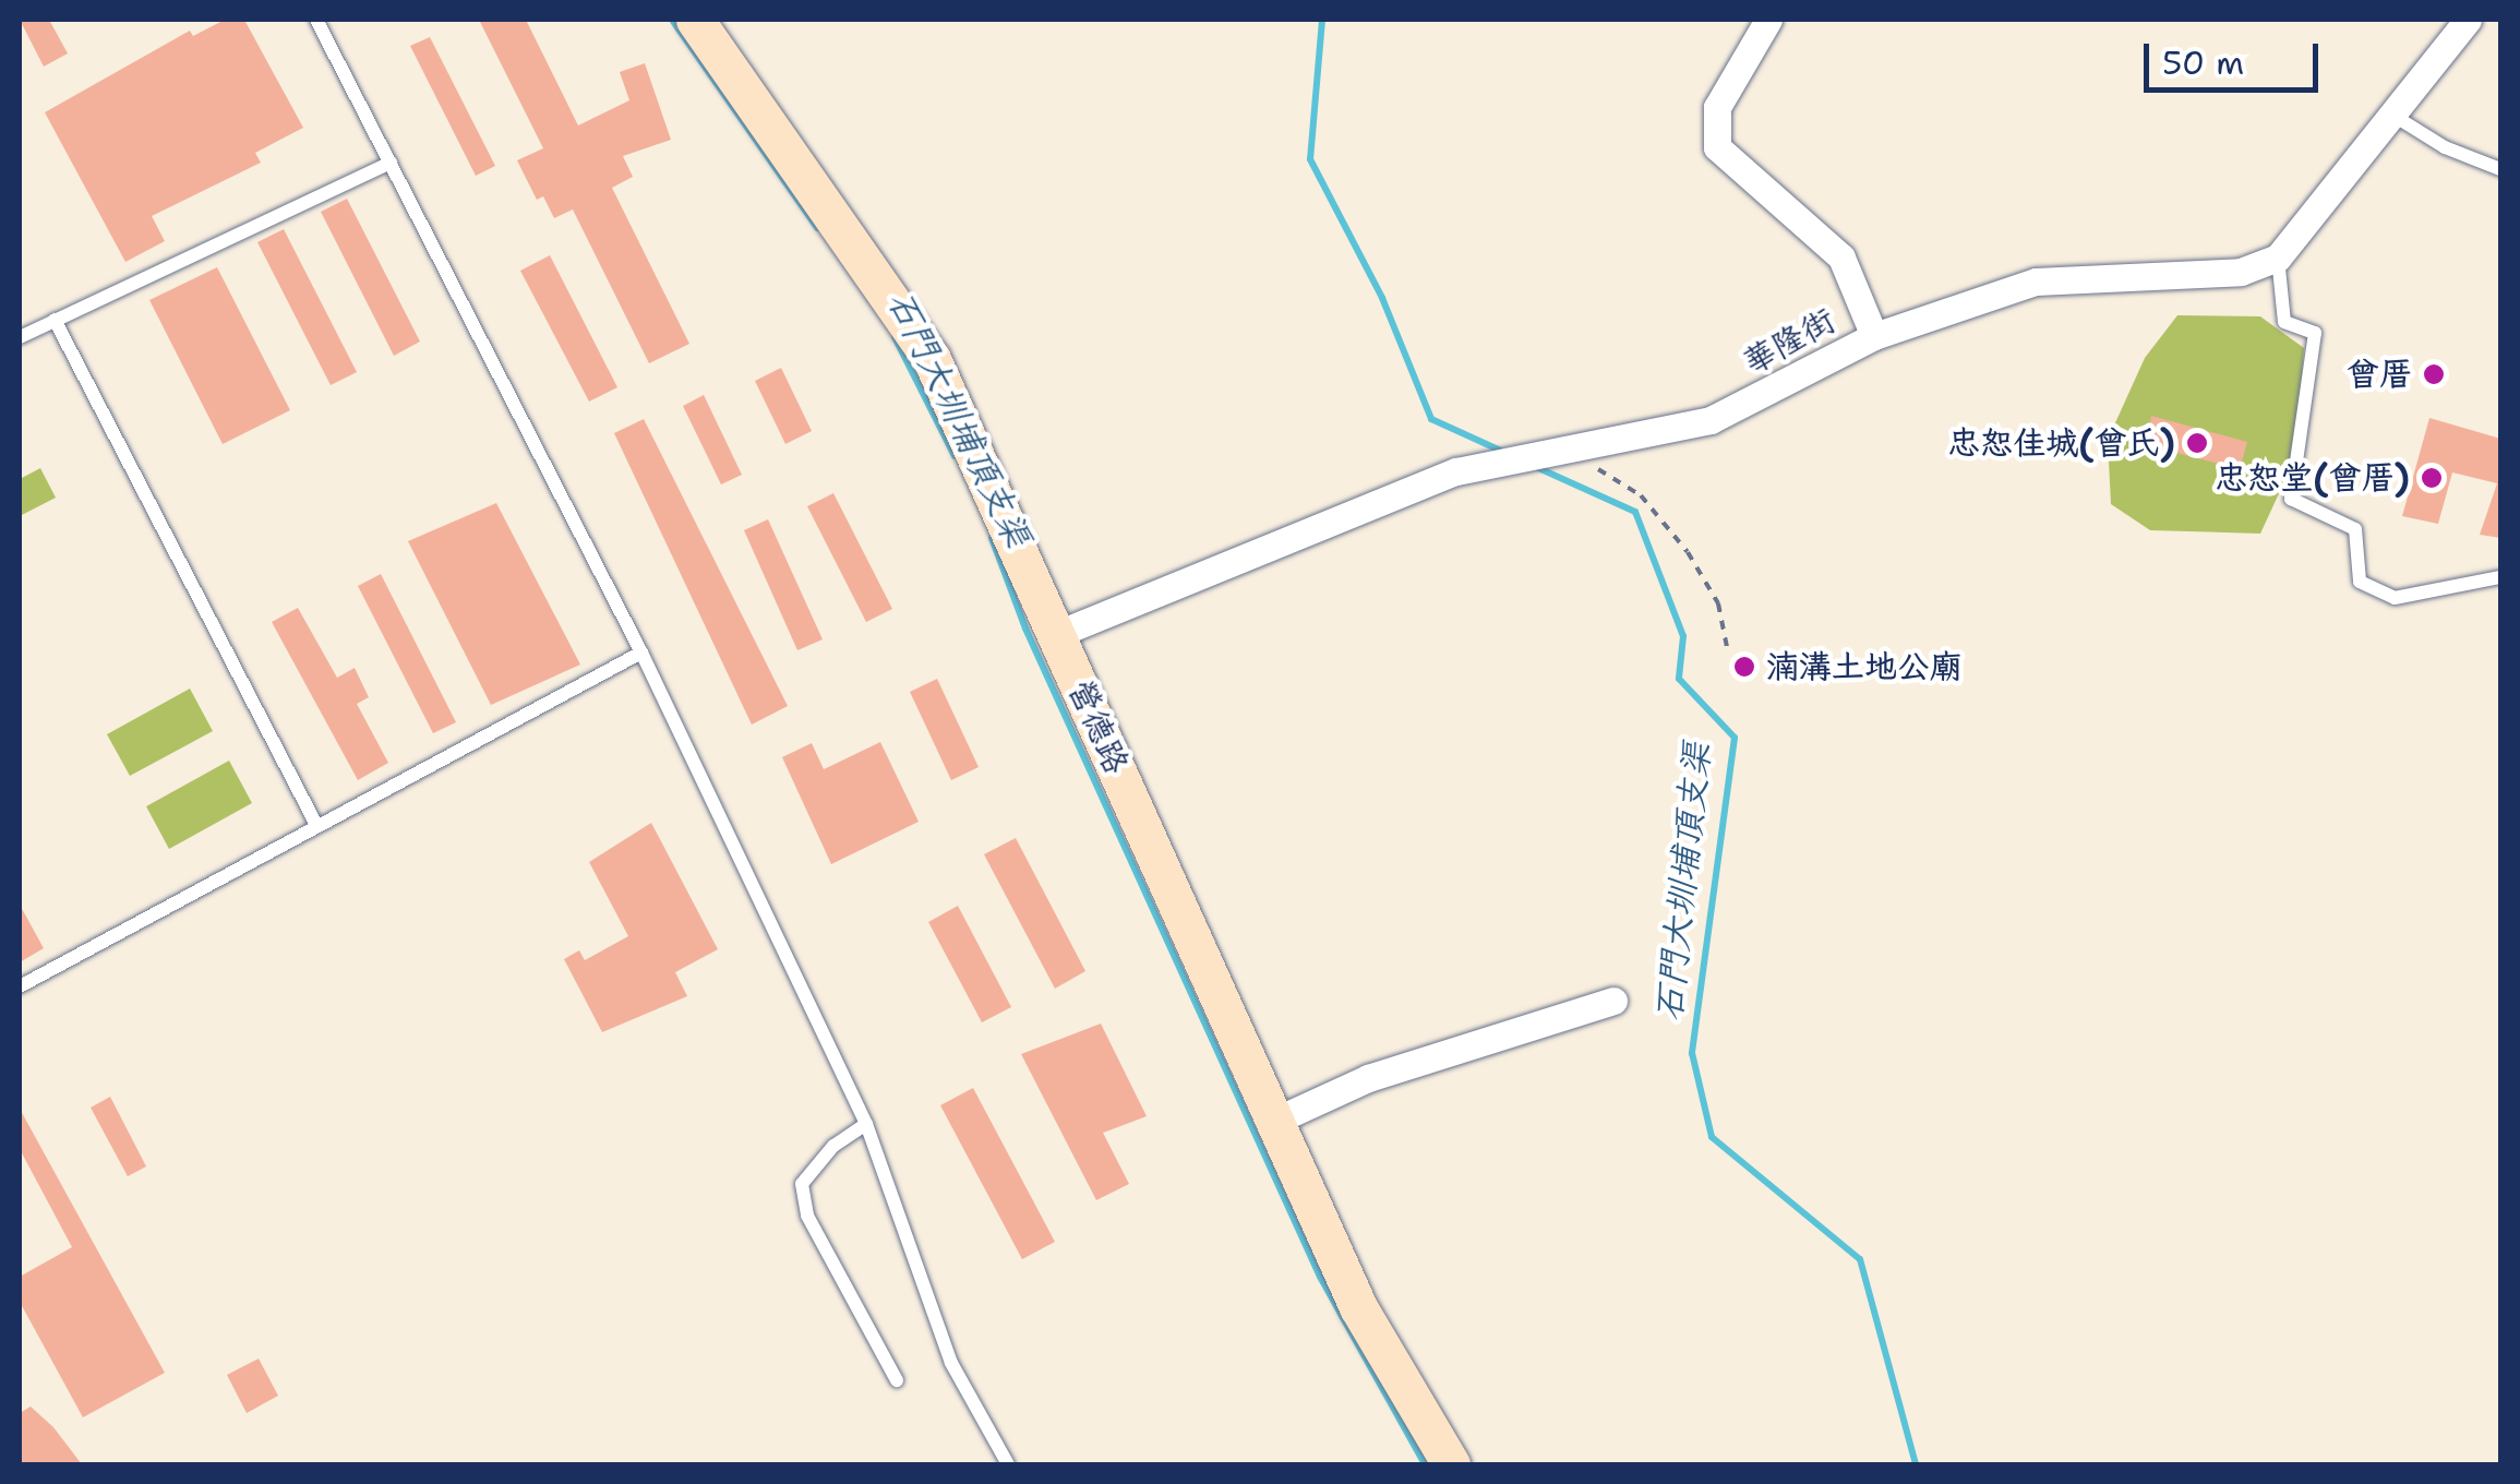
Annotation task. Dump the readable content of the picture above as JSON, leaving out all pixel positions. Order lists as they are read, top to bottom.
{
  "streets": {
    "street": ["華隆街", "營德路"]
  },
  "crossings": [
    ["華隆街", "營德路"]
  ],
  "water": ["石門大圳埔頂支渠"],
  "places": [
    "曾厝",
    "忠恕佳城(曾氏)",
    "忠恕堂(曾厝)",
    "湳溝土地公廟"
  ],
  "scale_bar": "50 m"
}
